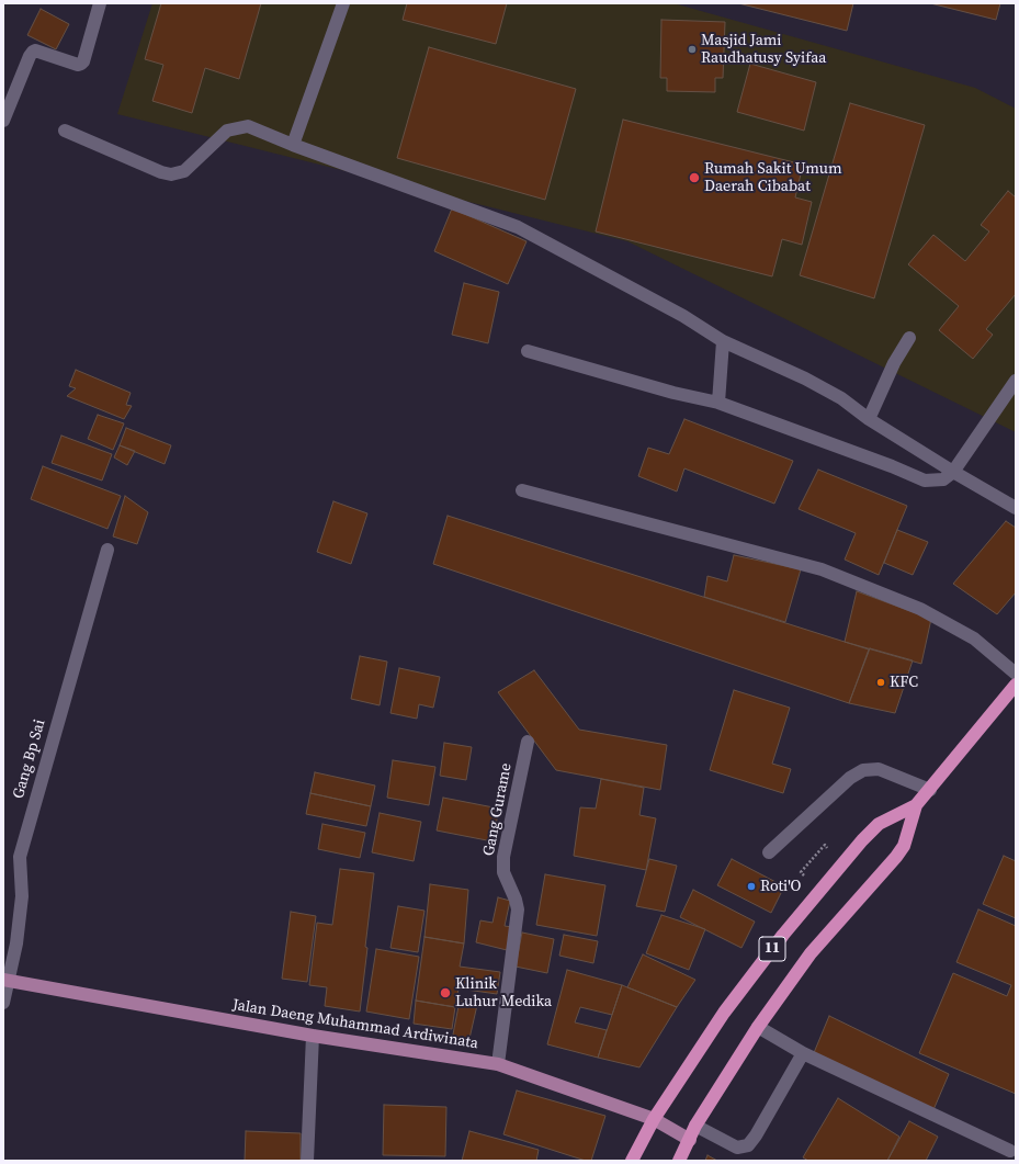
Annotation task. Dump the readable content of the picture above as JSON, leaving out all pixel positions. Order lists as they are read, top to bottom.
{
  "streets": {
    "highway": ["11"],
    "main road": ["Jalan Daeng Muhammad Ardiwinata"],
    "street": ["Gang Bp Sai", "Gang Gurame"]
  },
  "crossings": [
    ["Gang Bp Sai", "Jalan Daeng Muhammad Ardiwinata"],
    ["Gang Gurame", "Jalan Daeng Muhammad Ardiwinata"],
    ["11", "Jalan Daeng Muhammad Ardiwinata"]
  ],
  "places": [
    "Masjid Jami Raudhatusy Syifaa",
    "Rumah Sakit Umum Daerah Cibabat",
    "KFC",
    "Roti'O",
    "Klinik Luhur Medika"
  ]
}
